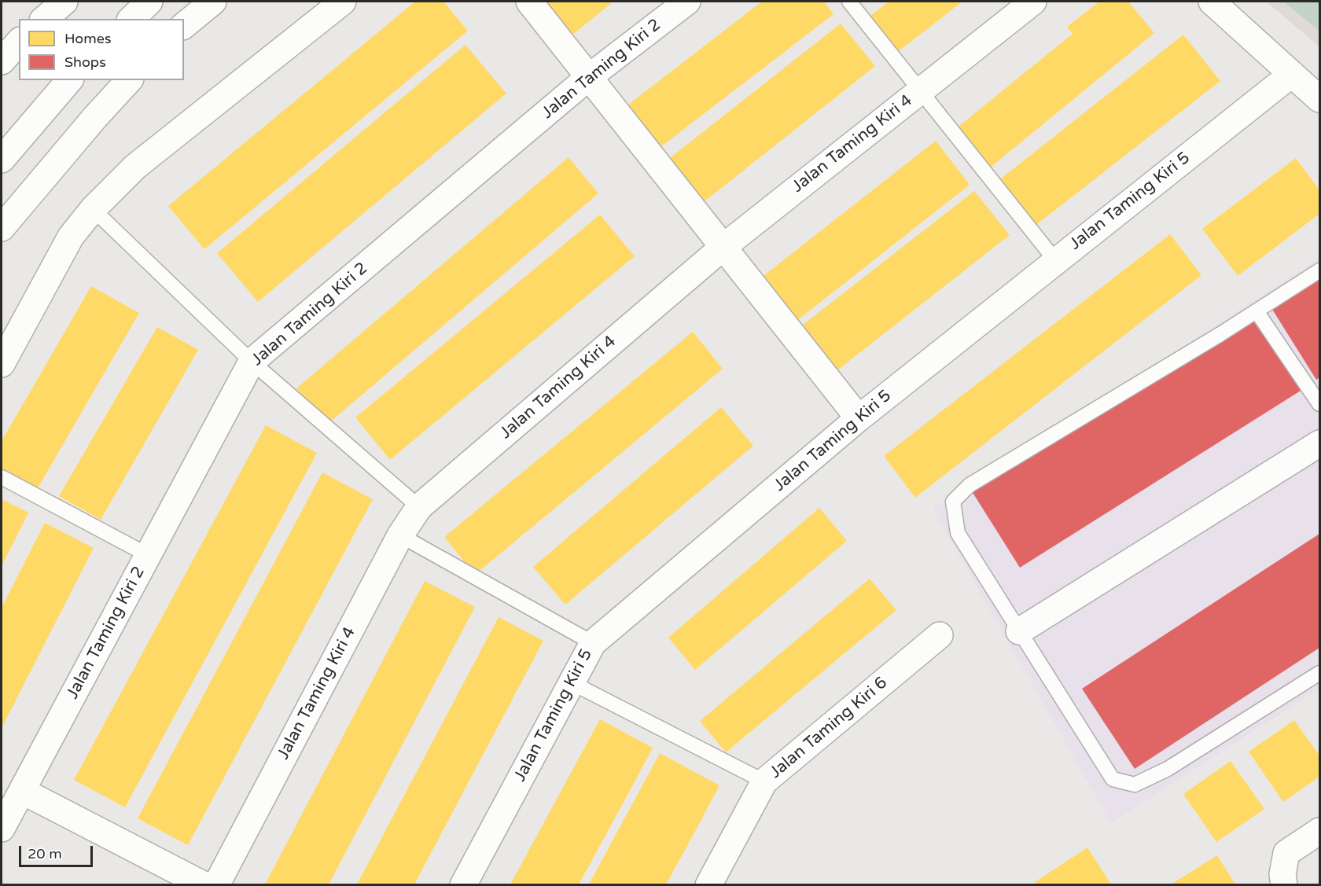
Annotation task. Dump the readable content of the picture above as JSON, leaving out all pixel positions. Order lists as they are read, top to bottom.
{
  "streets": {
    "main road": [
      "Jalan Taming Kiri 2",
      "Jalan Taming Kiri 4",
      "Jalan Taming Kiri 5",
      "Jalan Taming Kiri 6"
    ]
  },
  "legend": ["Homes", "Shops"],
  "scale_bar": "20 m"
}
